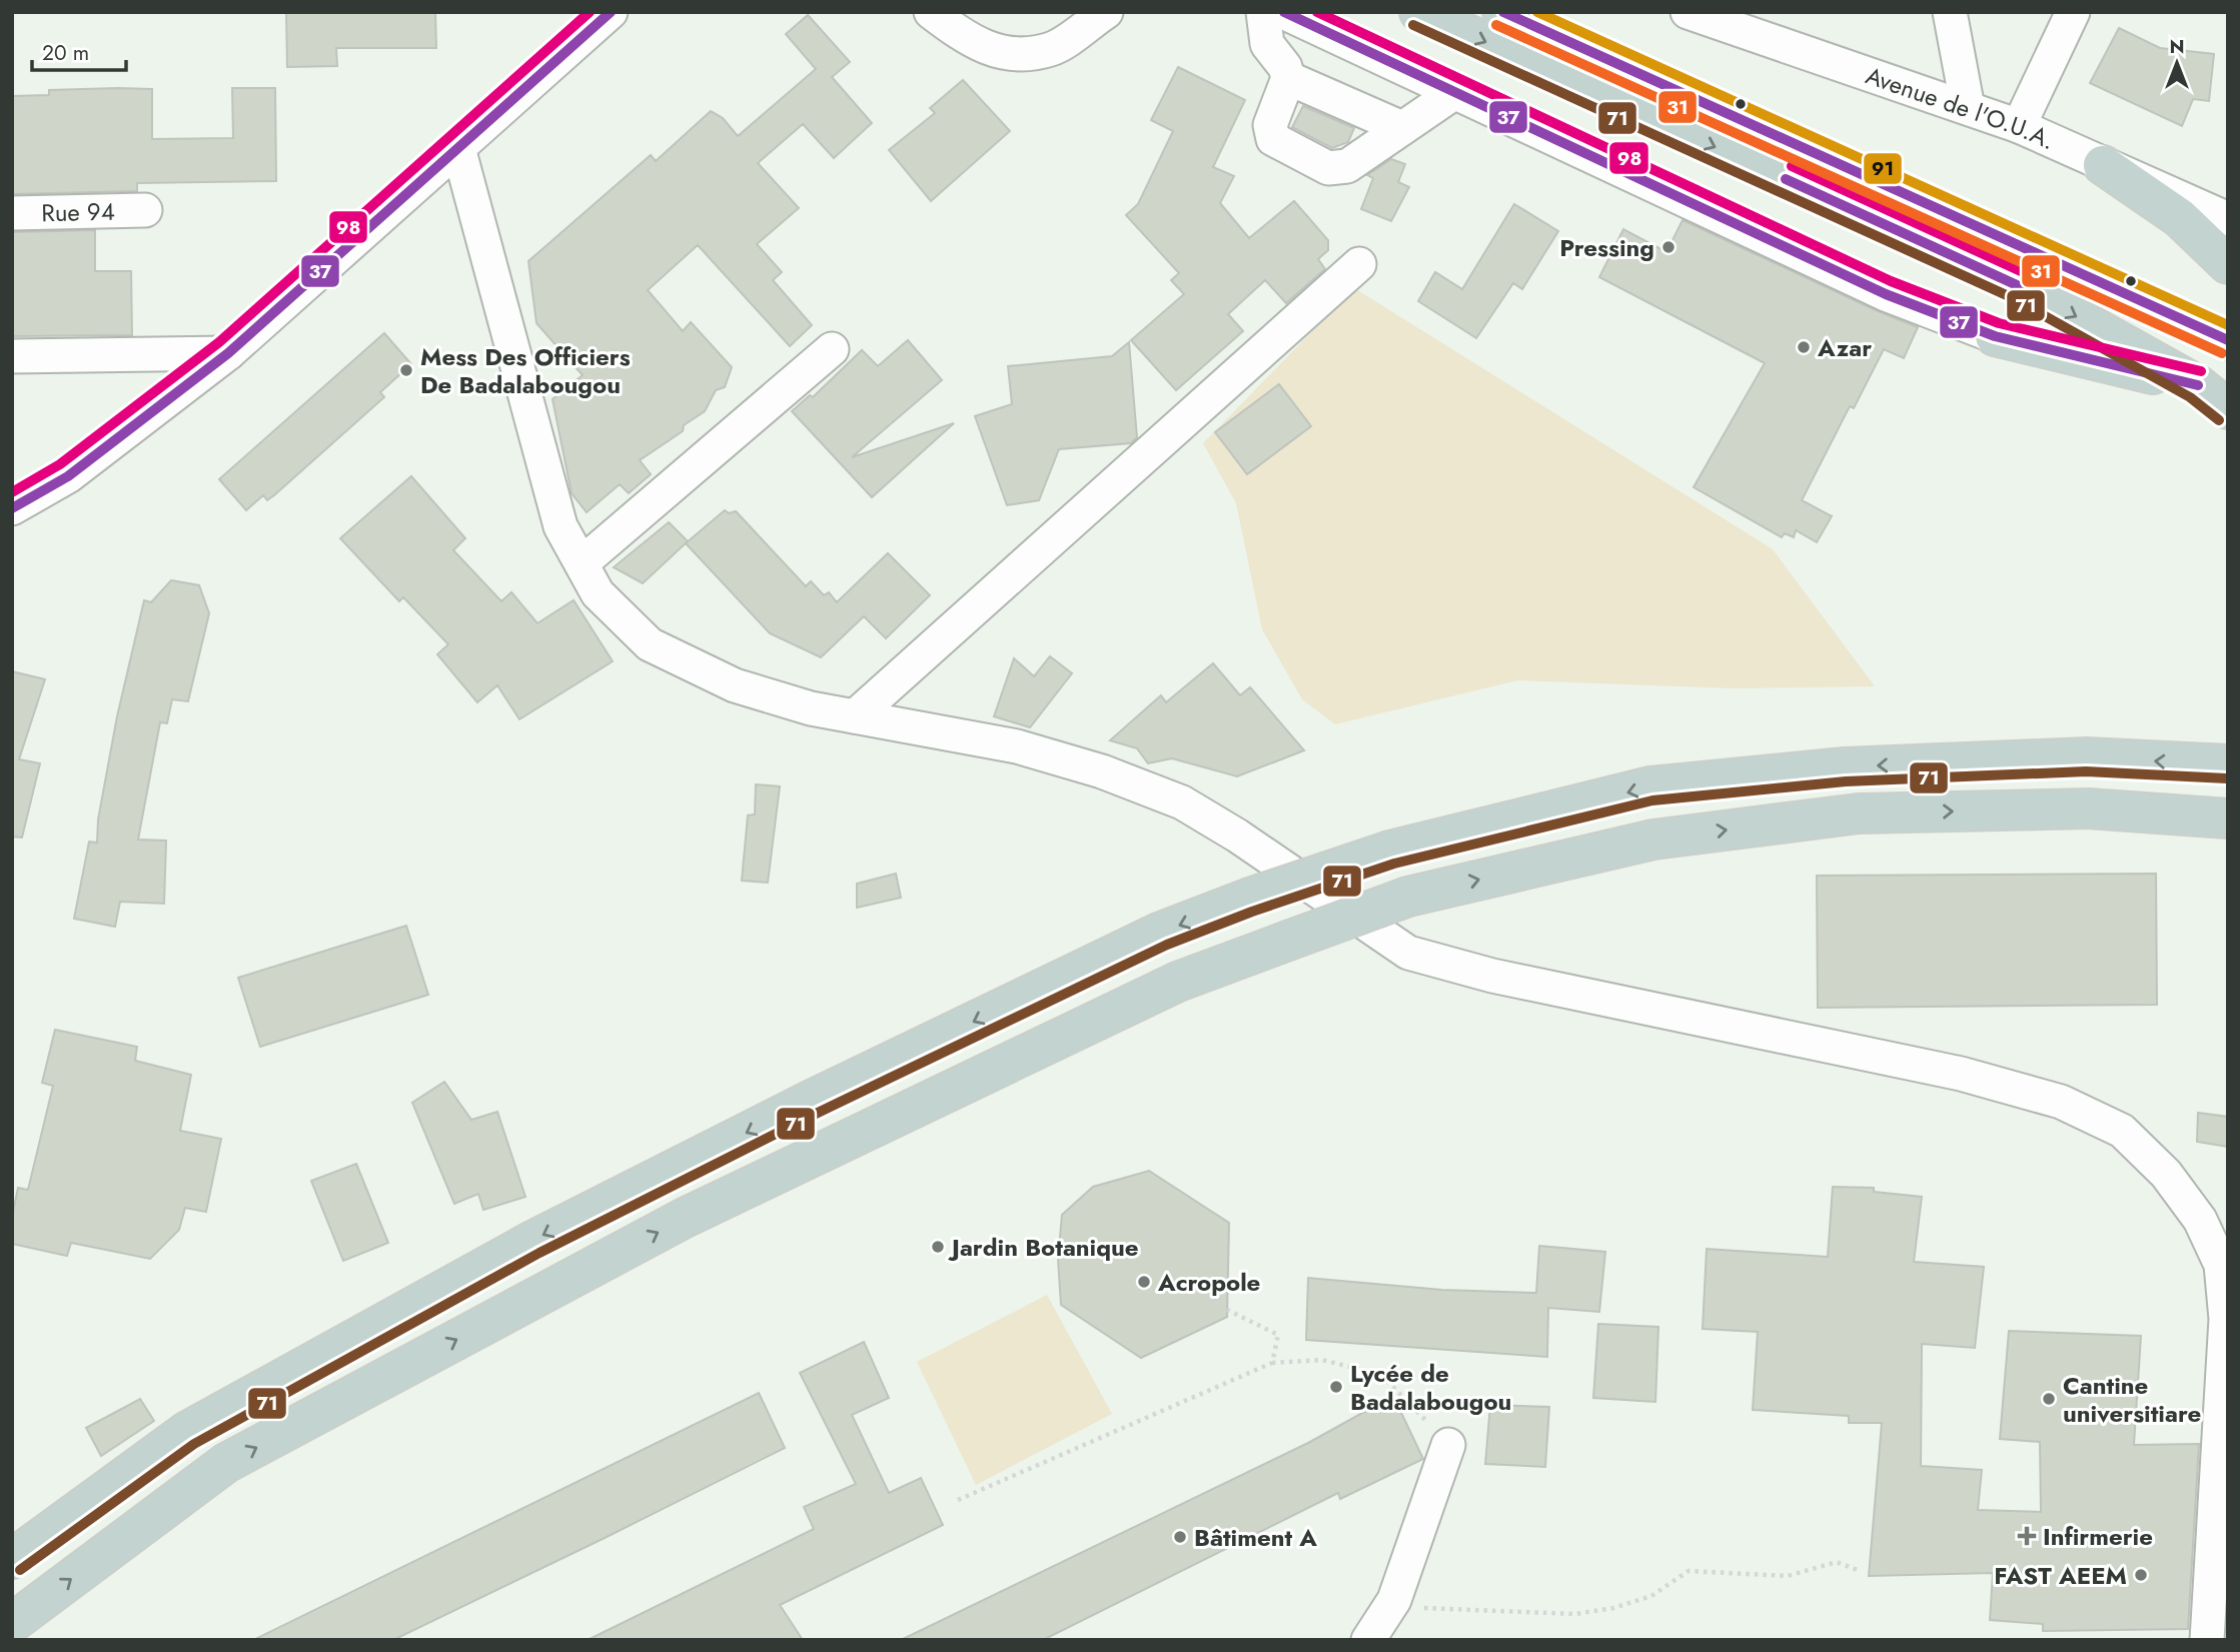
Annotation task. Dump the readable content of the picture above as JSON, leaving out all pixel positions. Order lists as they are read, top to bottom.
{
  "streets": {
    "street": ["Avenue de l'O.U.A.", "Rue 94"]
  },
  "places": {
    "other": [
      "Pressing",
      "Azar",
      "Mess Des Officiers De Badalabougou",
      "Jardin Botanique",
      "Acropole",
      "Lycée de Badalabougou",
      "Cantine universitiare",
      "Bâtiment A",
      "FAST AEEM"
    ],
    "health": ["Infirmerie"]
  },
  "lines": [
    "transit line 37",
    "transit line 98",
    "transit line 91",
    "transit line 71",
    "transit line 31"
  ],
  "scale_bar": "20 m",
  "north": "top"
}
